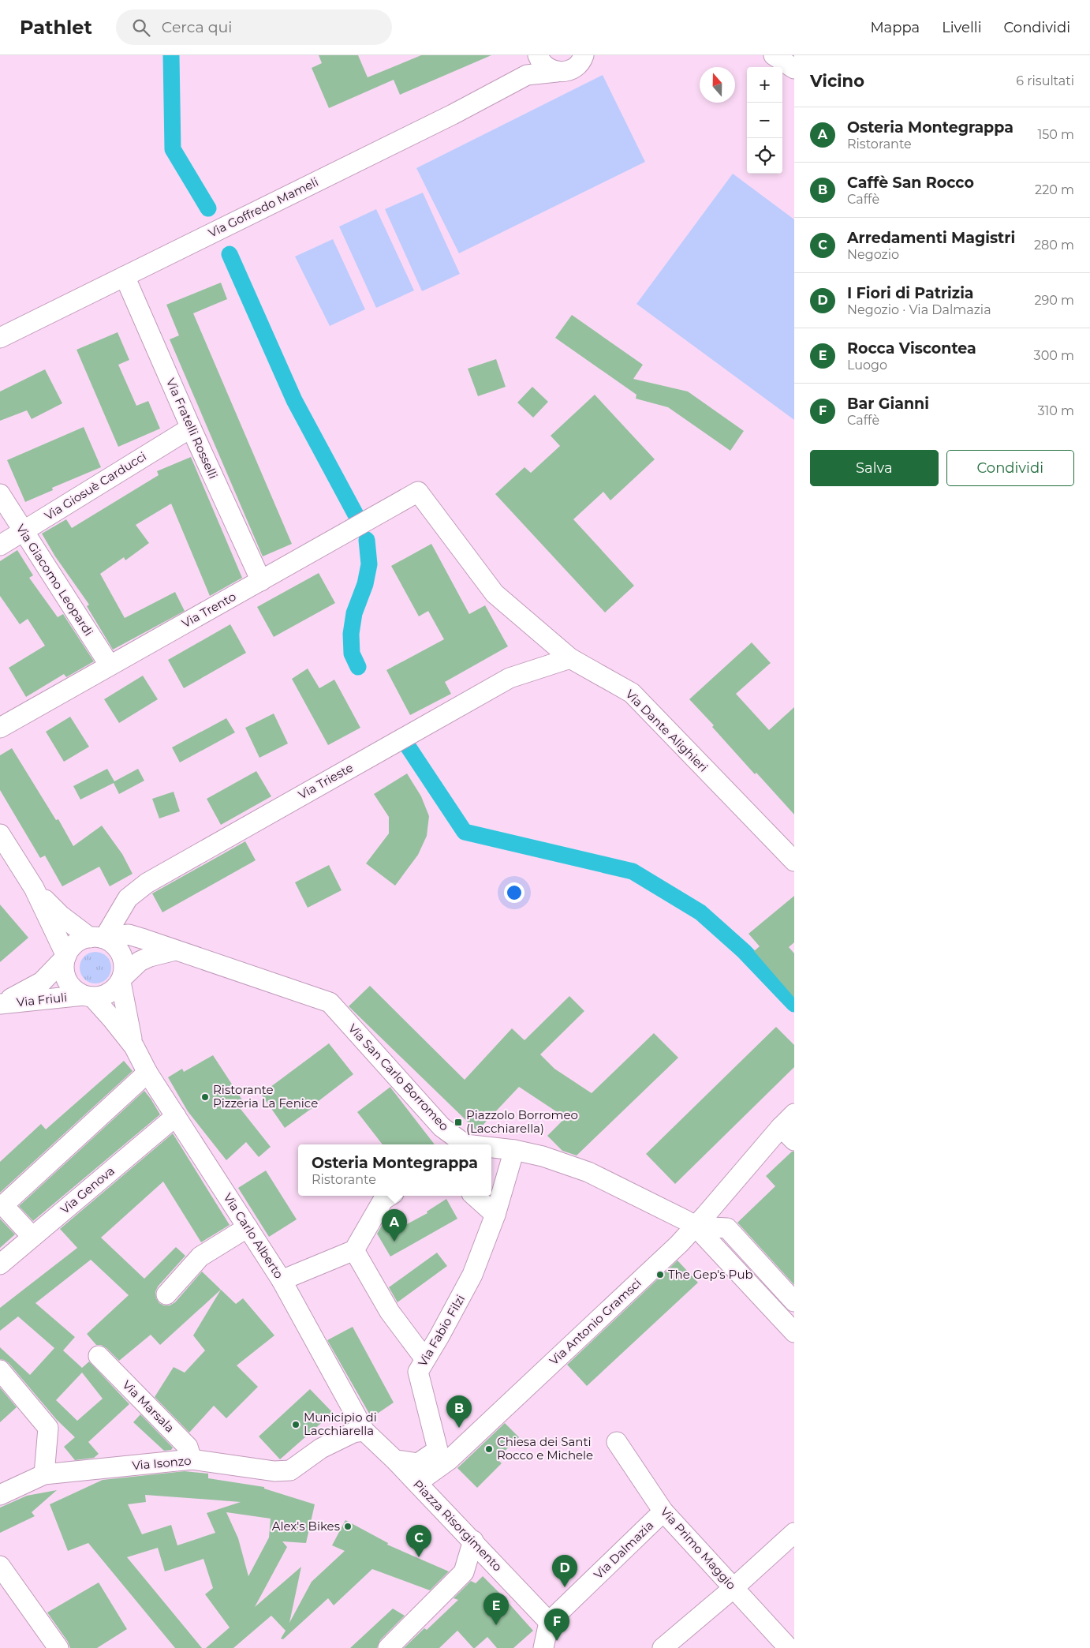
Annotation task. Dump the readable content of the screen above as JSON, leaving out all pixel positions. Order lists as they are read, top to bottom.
{
  "streets": {
    "street": [
      "Via Goffredo Mameli",
      "Via Fratelli Rosselli",
      "Via Giosuè Carducci",
      "Via Giacomo Leopardi",
      "Via Trento",
      "Via Dante Alighieri",
      "Via Trieste",
      "Via Friuli",
      "Via San Carlo Borromeo",
      "Via Genova",
      "Via Carlo Alberto",
      "Via Antonio Gramsci",
      "Via Fabio Filzi",
      "Via Marsala",
      "Via Isonzo",
      "Piazza Risorgimento",
      "Via Primo Maggio",
      "Via Dalmazia"
    ]
  },
  "crossings": [
    ["Via Goffredo Mameli", "Via Fratelli Rosselli"],
    ["Via Fratelli Rosselli", "Via Giosuè Carducci"],
    ["Via Fratelli Rosselli", "Via Trento"],
    ["Via Giosuè Carducci", "Via Giacomo Leopardi"],
    ["Via Giacomo Leopardi", "Via Trento"],
    ["Via Trento", "Via Dante Alighieri"],
    ["Via Dante Alighieri", "Via Trieste"],
    ["Via Trieste", "Via Friuli"],
    ["Via Trieste", "Via San Carlo Borromeo"],
    ["Via Trieste", "Via Carlo Alberto"],
    ["Via Friuli", "Via San Carlo Borromeo"],
    ["Via Friuli", "Via Carlo Alberto"],
    ["Via San Carlo Borromeo", "Via Carlo Alberto"],
    ["Via San Carlo Borromeo", "Via Antonio Gramsci"],
    ["Via San Carlo Borromeo", "Via Fabio Filzi"],
    ["Via Genova", "Via Carlo Alberto"],
    ["Via Carlo Alberto", "Via Isonzo"],
    ["Via Carlo Alberto", "Piazza Risorgimento"],
    ["Via Antonio Gramsci", "Via Fabio Filzi"],
    ["Via Antonio Gramsci", "Piazza Risorgimento"],
    ["Via Fabio Filzi", "Piazza Risorgimento"],
    ["Via Marsala", "Via Isonzo"],
    ["Via Isonzo", "Piazza Risorgimento"],
    ["Piazza Risorgimento", "Via Dalmazia"],
    ["Via Primo Maggio", "Via Dalmazia"]
  ],
  "places": {
    "other": [
      "Ristorante Pizzeria La Fenice",
      "The Gep's Pub",
      "Municipio di Lacchiarella",
      "Chiesa dei Santi Rocco e Michele",
      "Alex's Bikes"
    ],
    "transit": ["Piazzolo Borromeo (Lacchiarella)"]
  },
  "north": "top",
  "page": {
    "header": "Pathlet",
    "search": "Cerca qui",
    "nav": ["Mappa", "Livelli", "Condividi"],
    "heading": ["Vicino", "6 risultati"],
    "map_buttons": ["+", "−"],
    "list": [
      {
        "mark": "A",
        "name": "Osteria Montegrappa",
        "note": "Ristorante",
        "value": "150 m"
      },
      {
        "mark": "B",
        "name": "Caffè San Rocco",
        "note": "Caffè",
        "value": "220 m"
      },
      {
        "mark": "C",
        "name": "Arredamenti Magistri",
        "note": "Negozio",
        "value": "280 m"
      },
      {
        "mark": "D",
        "name": "I Fiori di Patrizia",
        "note": "Negozio · Via Dalmazia",
        "value": "290 m"
      },
      {
        "mark": "E",
        "name": "Rocca Viscontea",
        "note": "Luogo",
        "value": "300 m"
      },
      {
        "mark": "F",
        "name": "Bar Gianni",
        "note": "Caffè",
        "value": "310 m"
      }
    ],
    "buttons": ["Salva", "Condividi"],
    "popup": ["Osteria Montegrappa", "Ristorante"],
    "pins": [
      "A",
      "B",
      "C",
      "D",
      "E",
      "F"
    ]
  }
}
